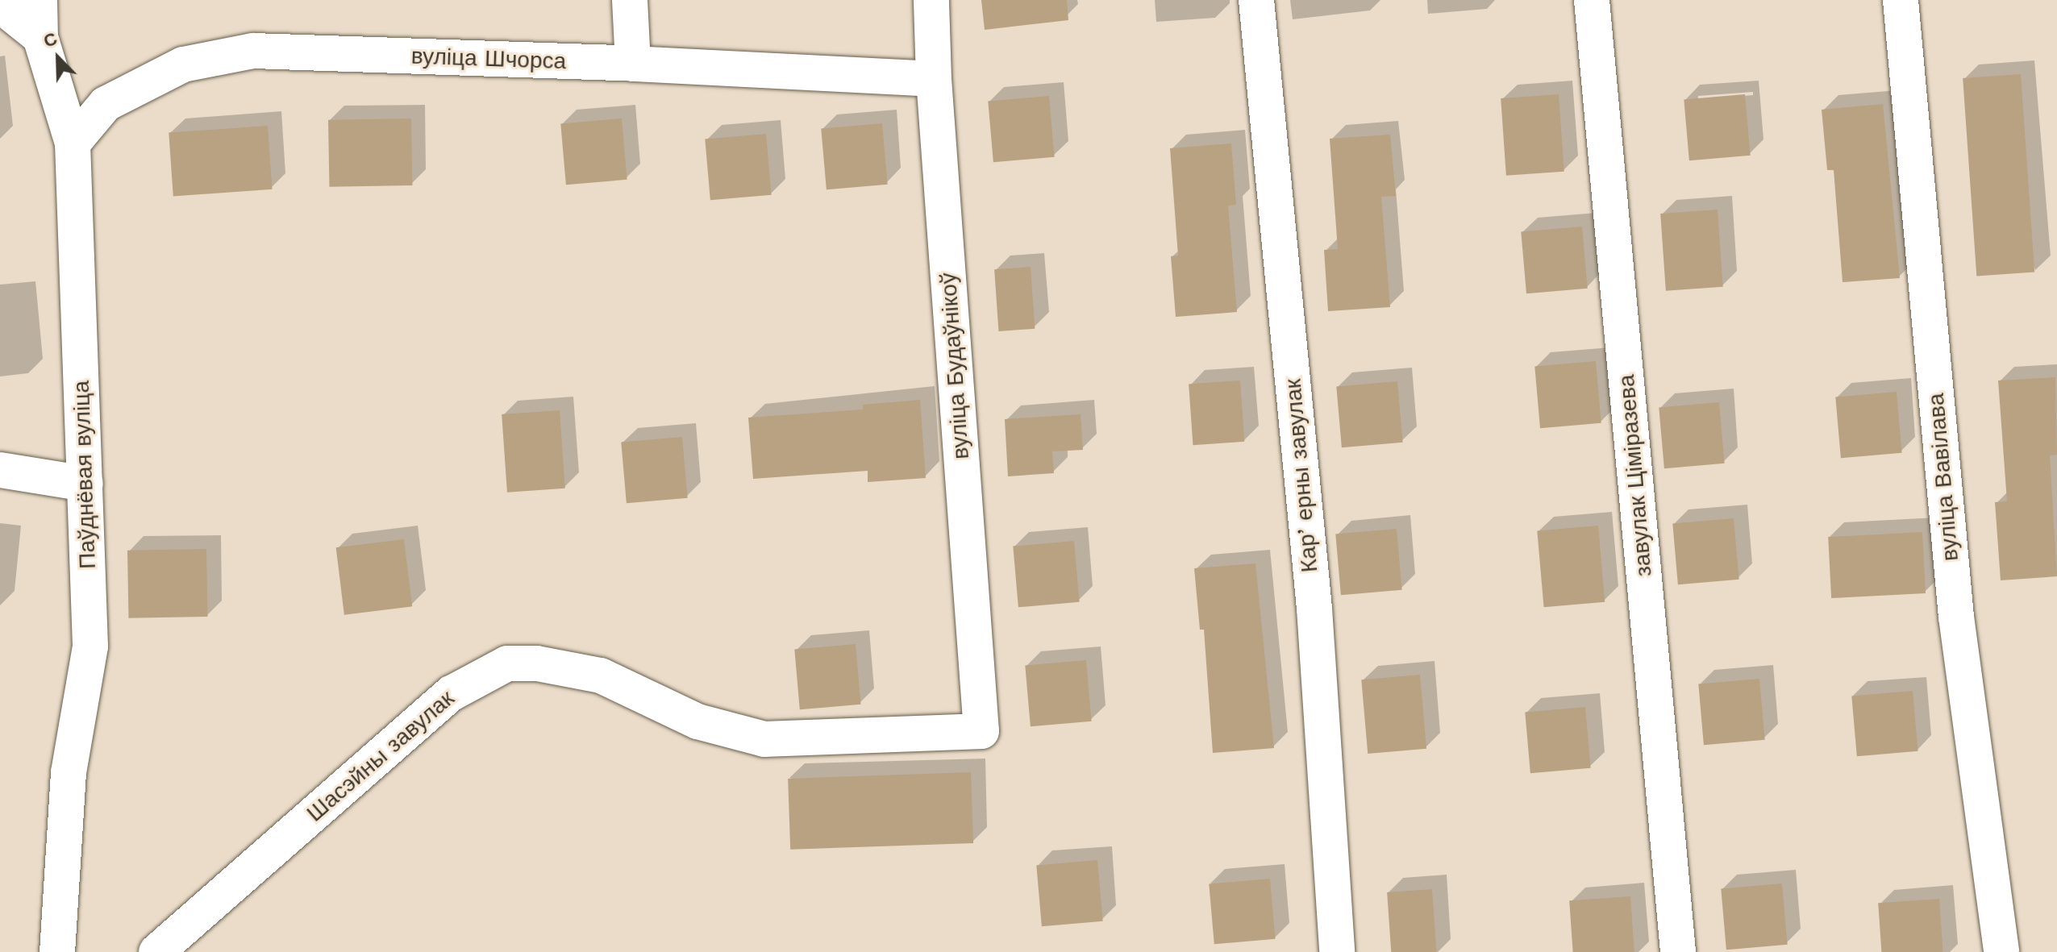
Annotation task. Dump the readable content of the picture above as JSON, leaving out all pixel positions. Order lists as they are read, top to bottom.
{
  "streets": {
    "street": [
      "вуліца Шчорса",
      "вуліца Будаўнікоў",
      "Паўднёвая вуліца",
      "Карʼерны завулак",
      "завулак Ціміразева",
      "вуліца Вавілава",
      "Шасэйны завулак"
    ]
  },
  "crossings": [
    ["вуліца Шчорса", "вуліца Будаўнікоў"],
    ["вуліца Шчорса", "Паўднёвая вуліца"],
    ["вуліца Будаўнікоў", "Шасэйны завулак"]
  ],
  "north": "top left"
}
